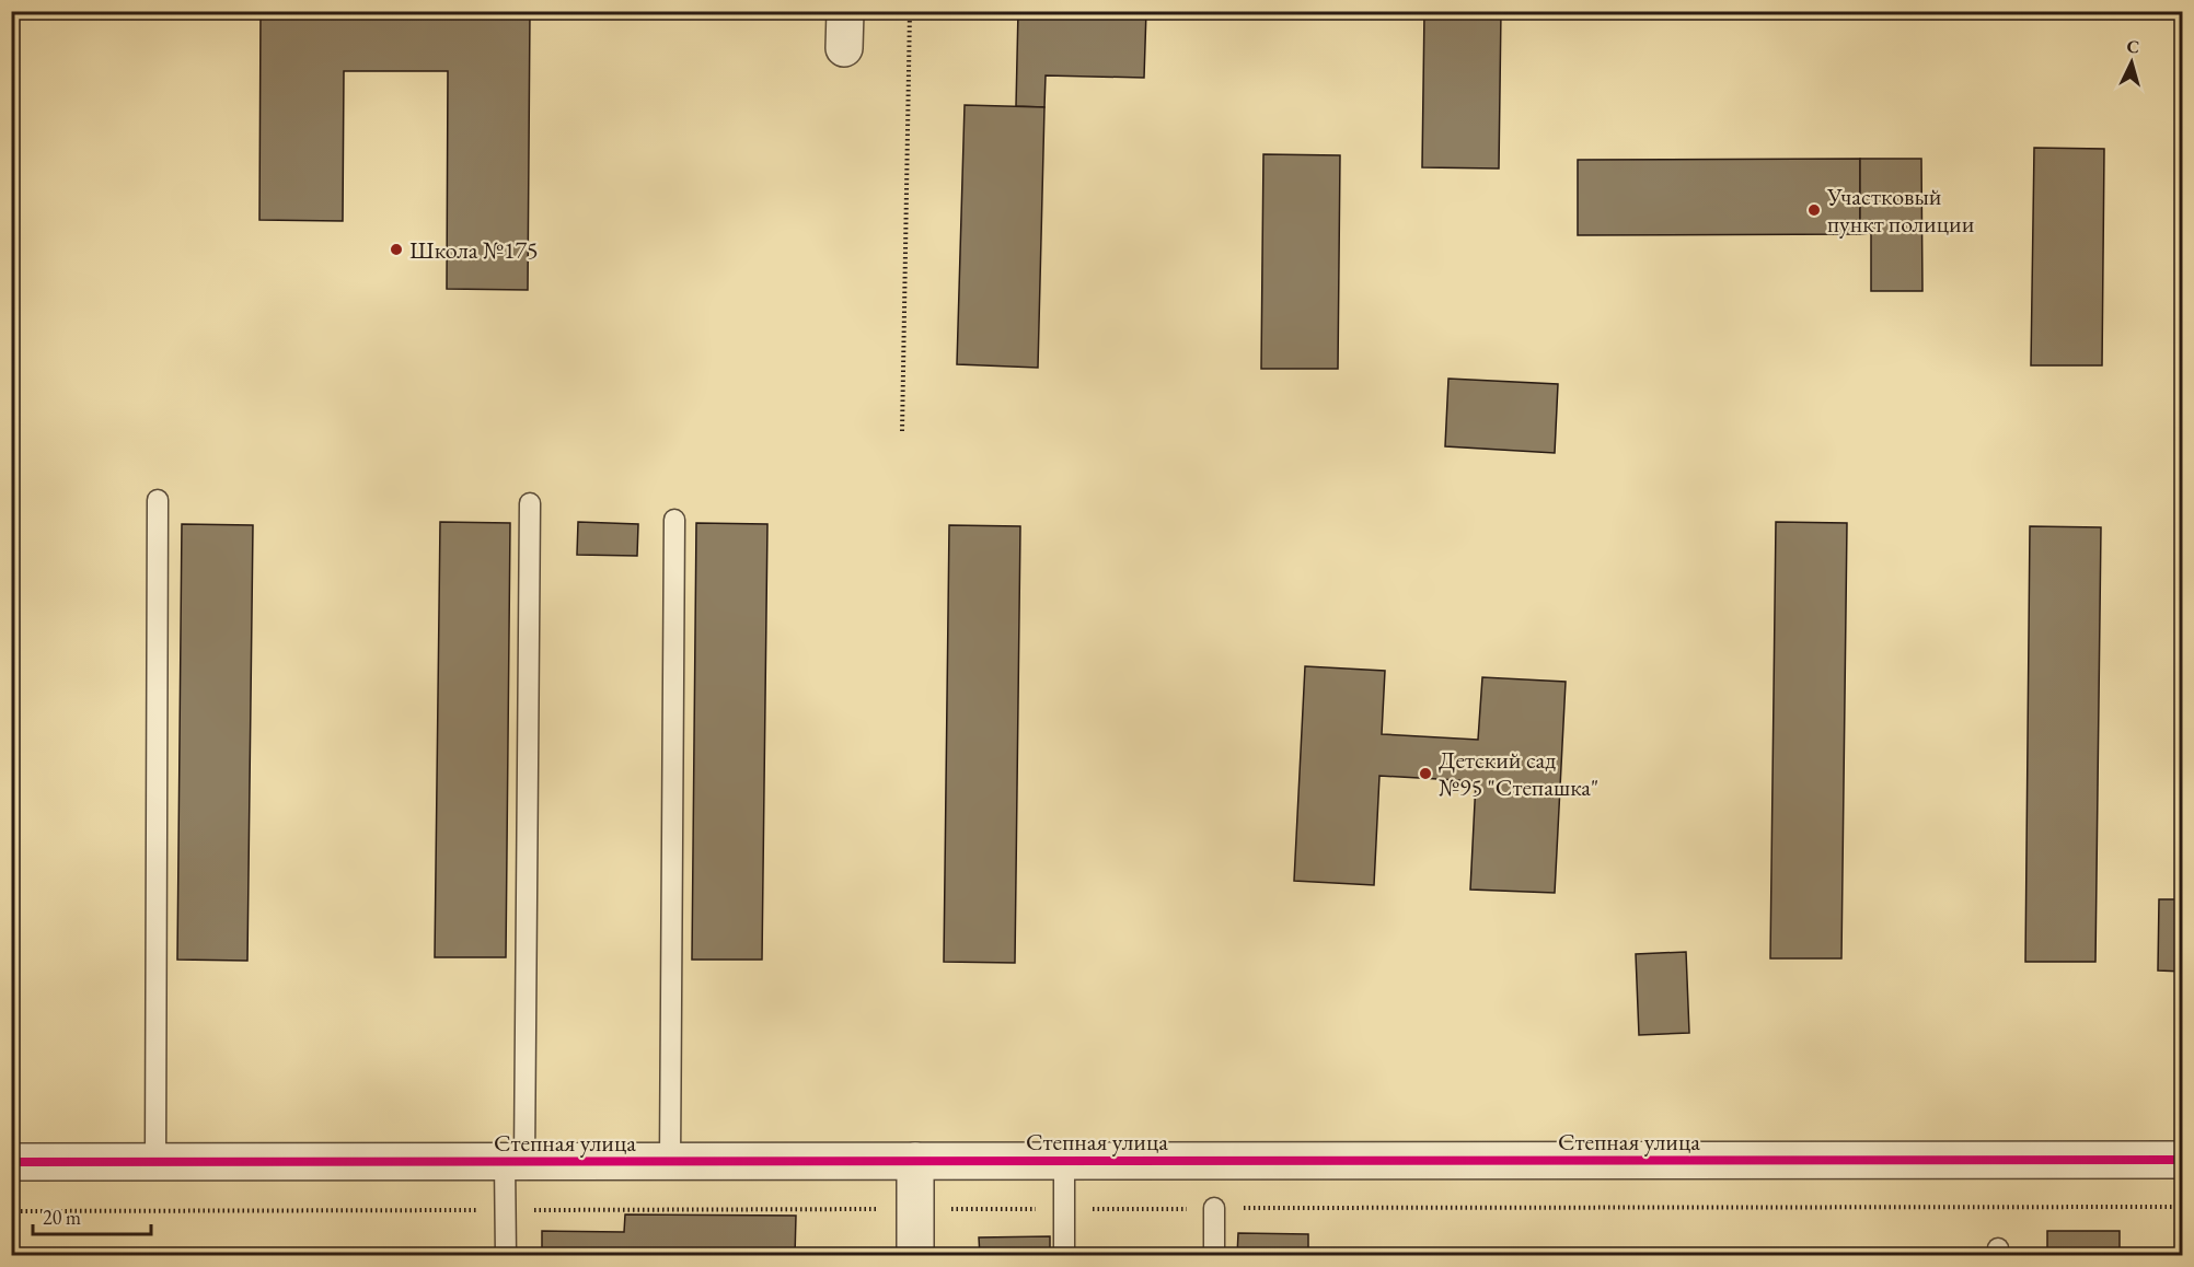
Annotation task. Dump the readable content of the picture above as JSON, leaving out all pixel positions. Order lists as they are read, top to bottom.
{
  "streets": {
    "street": ["Степная улица"]
  },
  "places": ["Участковый пункт полиции", "Школа №175", "Детский сад №95 \"Степашка\""],
  "scale_bar": "20 m",
  "north": "top"
}
